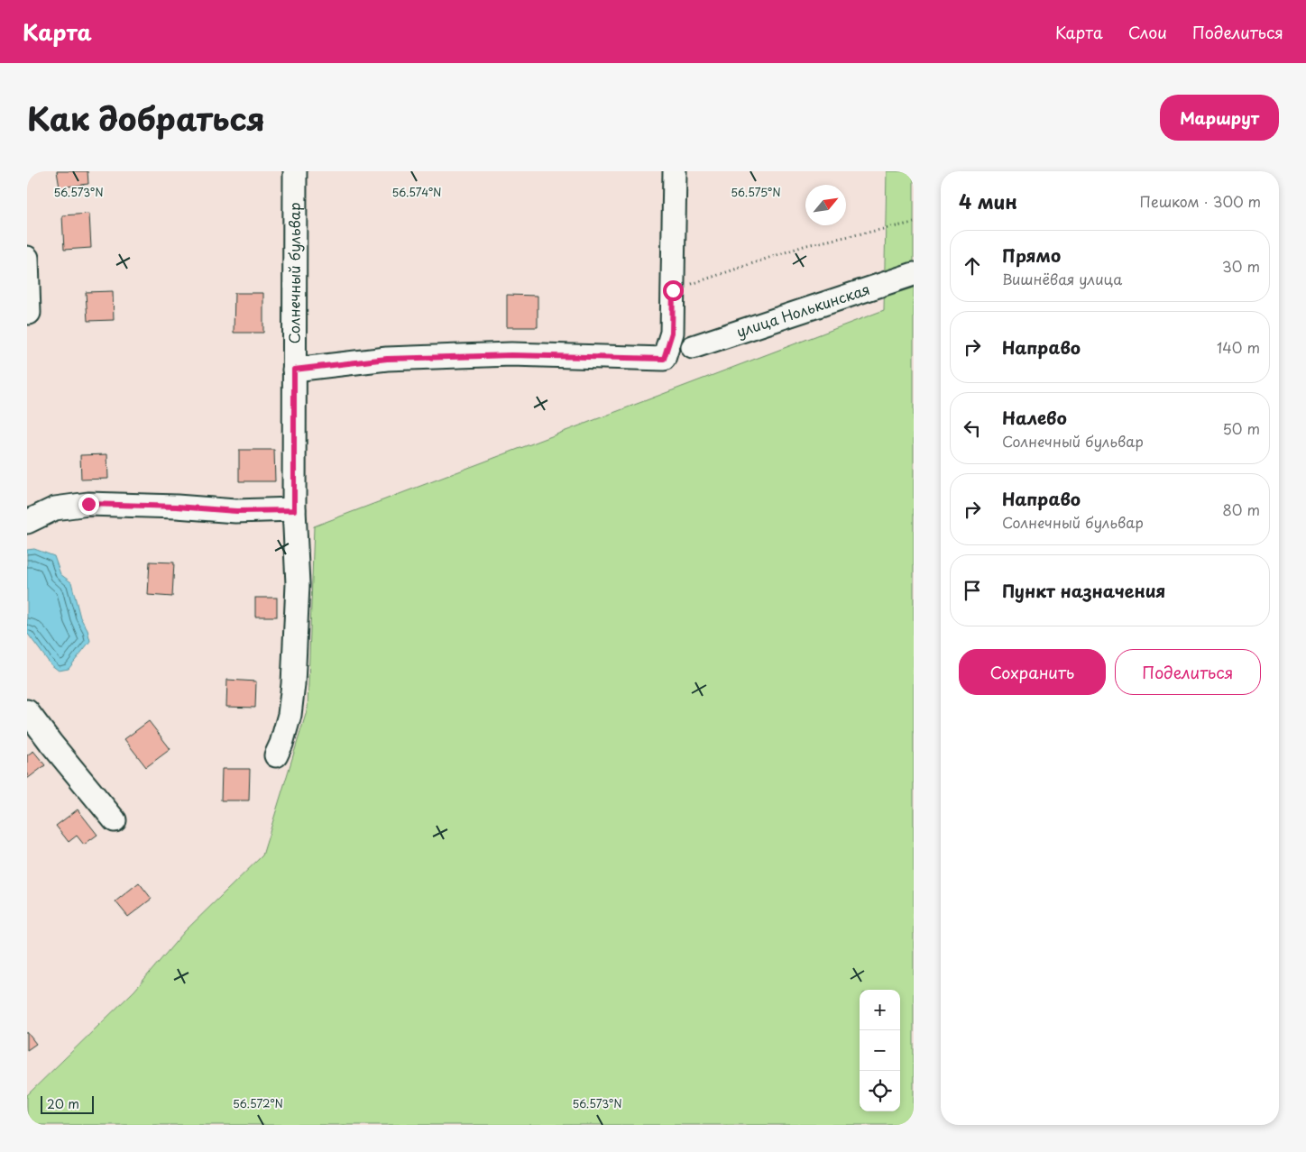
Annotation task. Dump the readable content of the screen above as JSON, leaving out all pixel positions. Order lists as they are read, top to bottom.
{
  "streets": {
    "street": ["Солнечный бульвар", "улица Нолькинская"]
  },
  "scale_bar": "20 m",
  "north": "top right",
  "page": {
    "header": "Карта",
    "nav": ["Карта", "Слои", "Поделиться"],
    "title": "Как добраться",
    "buttons": [
      "Маршрут",
      ["Сохранить", "Поделиться"]
    ],
    "heading": ["4 мин", "Пешком · 300 m"],
    "list": [
      ["Прямо", "Вишнёвая улица", "30 m"],
      ["Направо", "140 m"],
      ["Налево", "Солнечный бульвар", "50 m"],
      ["Направо", "Солнечный бульвар", "80 m"],
      "Пункт назначения"
    ],
    "map_buttons": ["+", "−"],
    "scale": "20 m"
  },
  "coordinates": [
    "56.573°N",
    "56.574°N",
    "56.575°N",
    "56.572°N"
  ]
}
